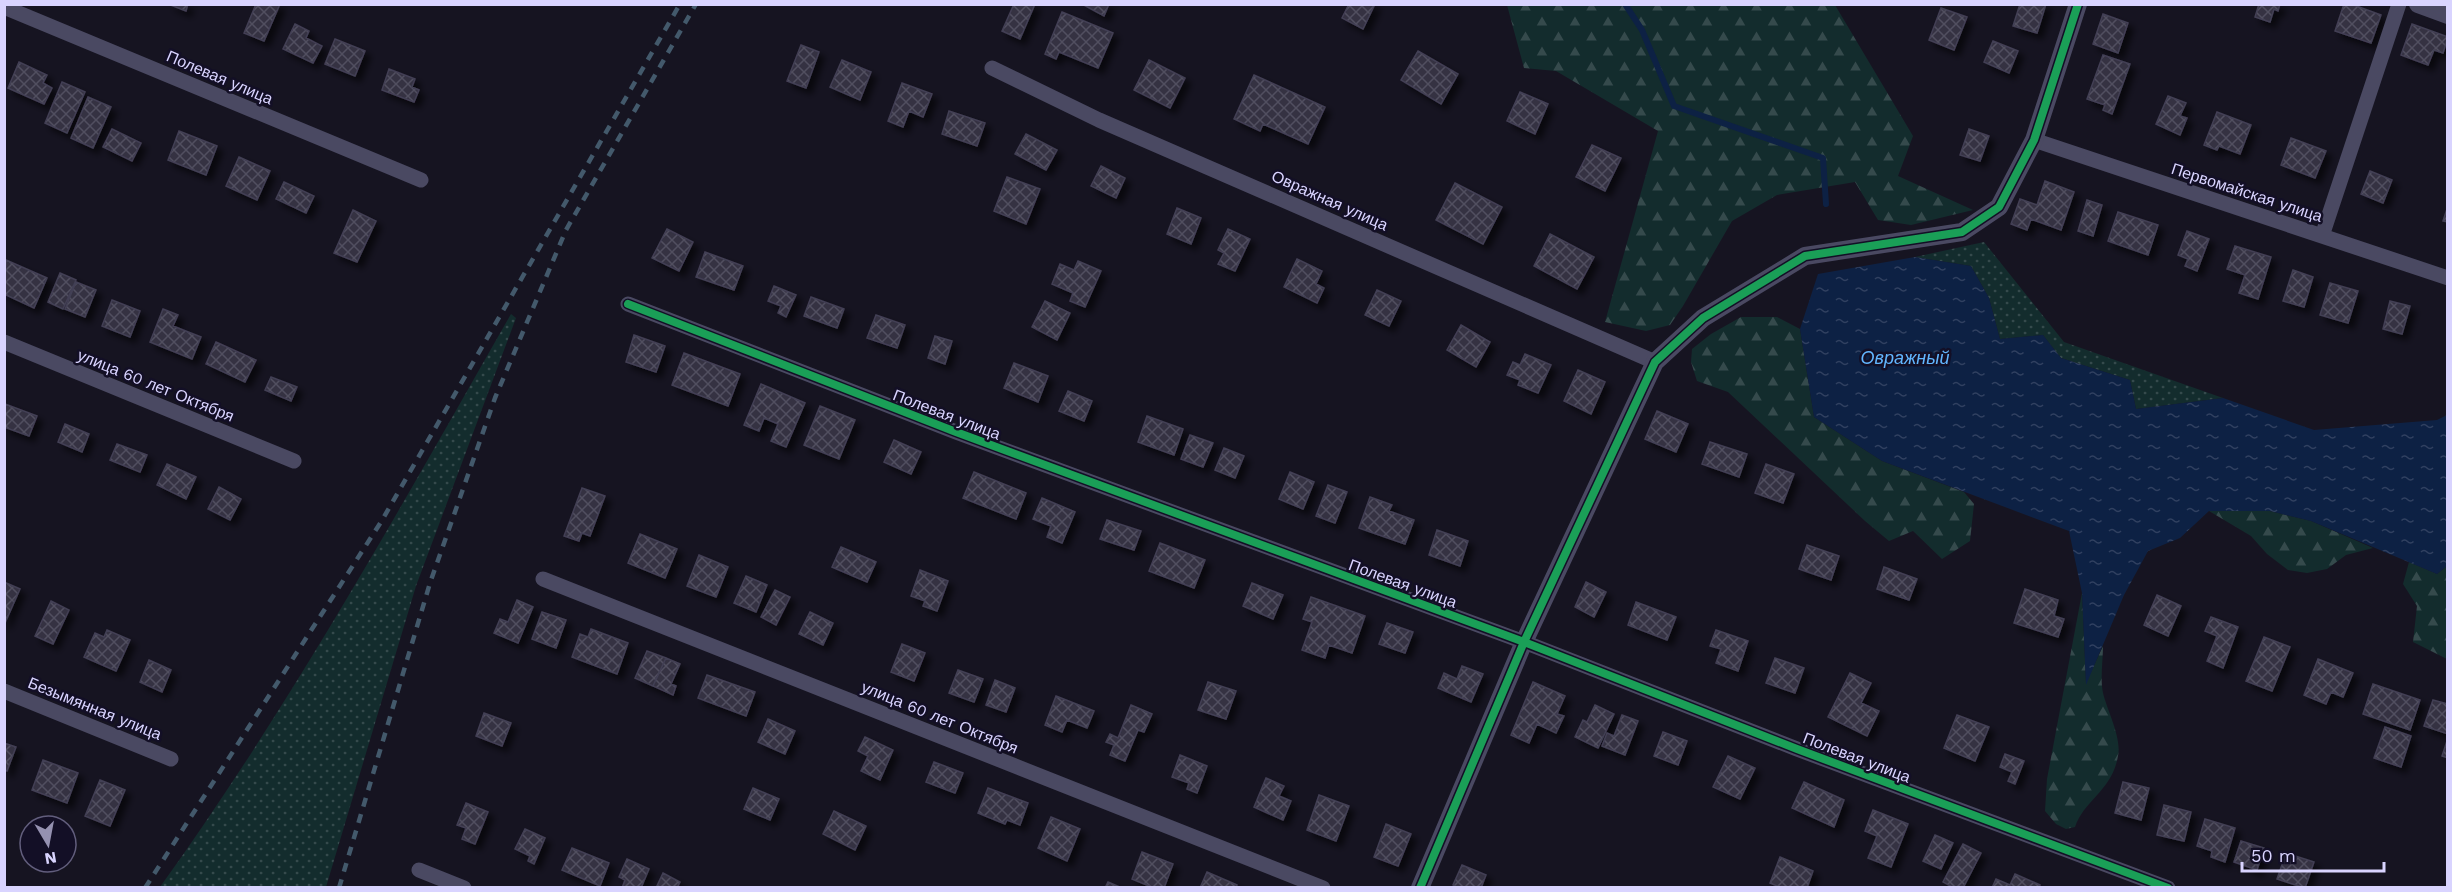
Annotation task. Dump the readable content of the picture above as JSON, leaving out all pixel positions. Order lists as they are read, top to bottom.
{
  "streets": {
    "street": [
      "Полевая улица",
      "Первомайская улица",
      "Овражная улица",
      "улица 60 лет Октября",
      "Безымянная улица"
    ]
  },
  "water": ["Овражный"],
  "scale_bar": "50 m",
  "north": "bottom"
}
